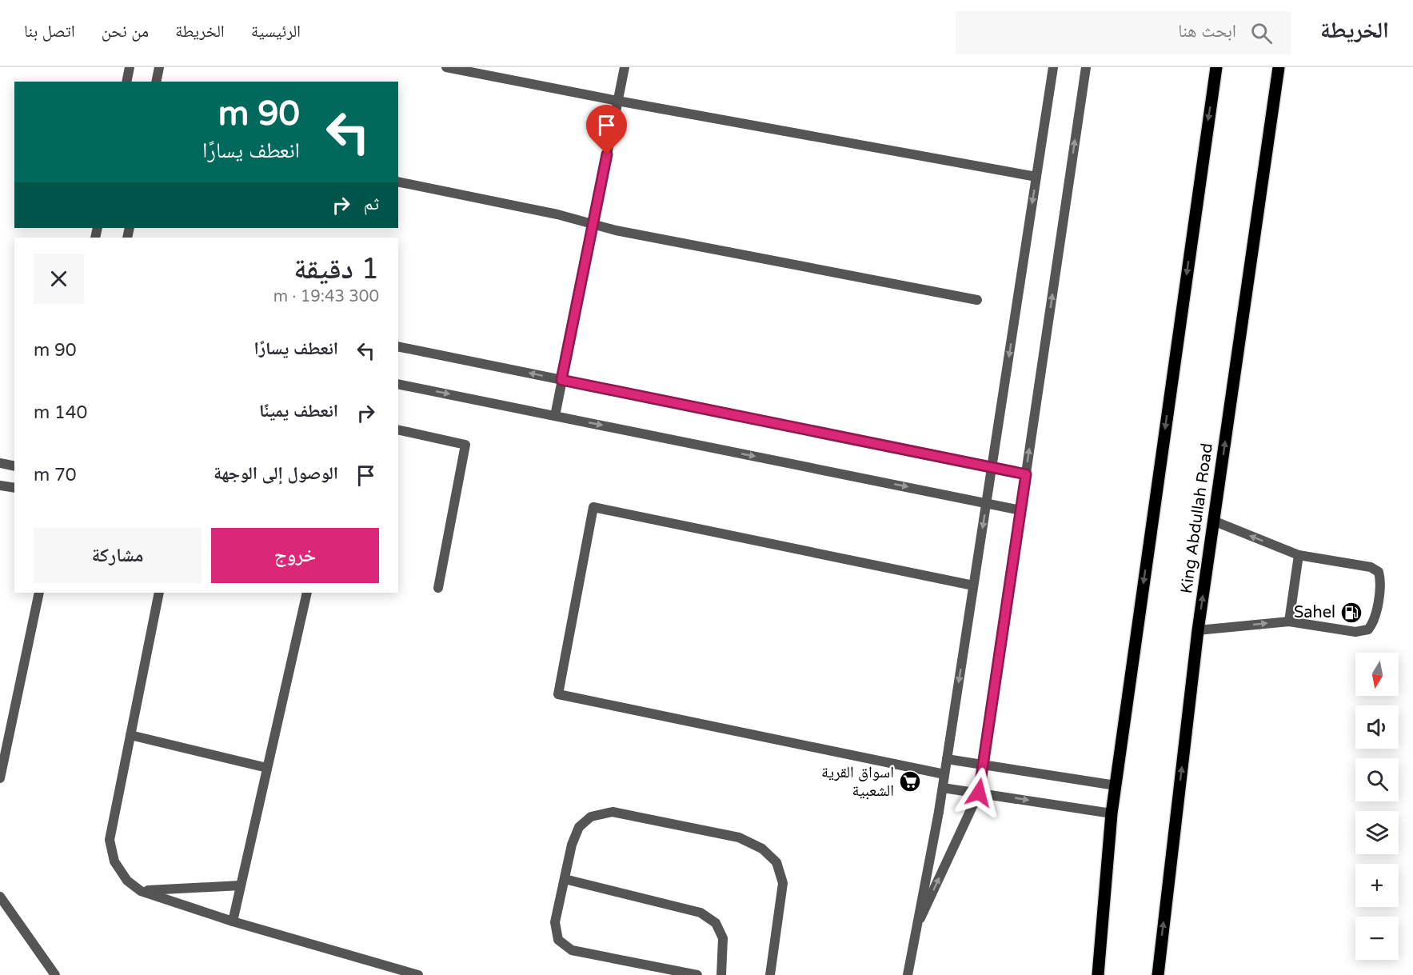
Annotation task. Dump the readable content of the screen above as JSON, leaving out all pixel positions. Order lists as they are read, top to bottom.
{
  "streets": {
    "main road": ["King Abdullah Road"]
  },
  "places": {
    "fuel station": ["Sahel"],
    "supermarket": ["اسواق القرية الشعبية"]
  },
  "north": "bottom",
  "page": {
    "header": "الخريطة",
    "search": "ابحث هنا",
    "nav": [
      "الرئيسية",
      "الخريطة",
      "من نحن",
      "اتصل بنا"
    ],
    "turn": ["90 m", "انعطف يسارًا"],
    "then": "ثم",
    "heading": ["1 دقيقة", "300 m · 19:43"],
    "list": [
      {
        "name": "انعطف يسارًا",
        "value": "90 m"
      },
      {
        "name": "انعطف يمينًا",
        "value": "140 m"
      },
      {
        "name": "الوصول إلى الوجهة",
        "value": "70 m"
      }
    ],
    "buttons": ["خروج", "مشاركة"],
    "map_buttons": ["+", "−"]
  }
}
